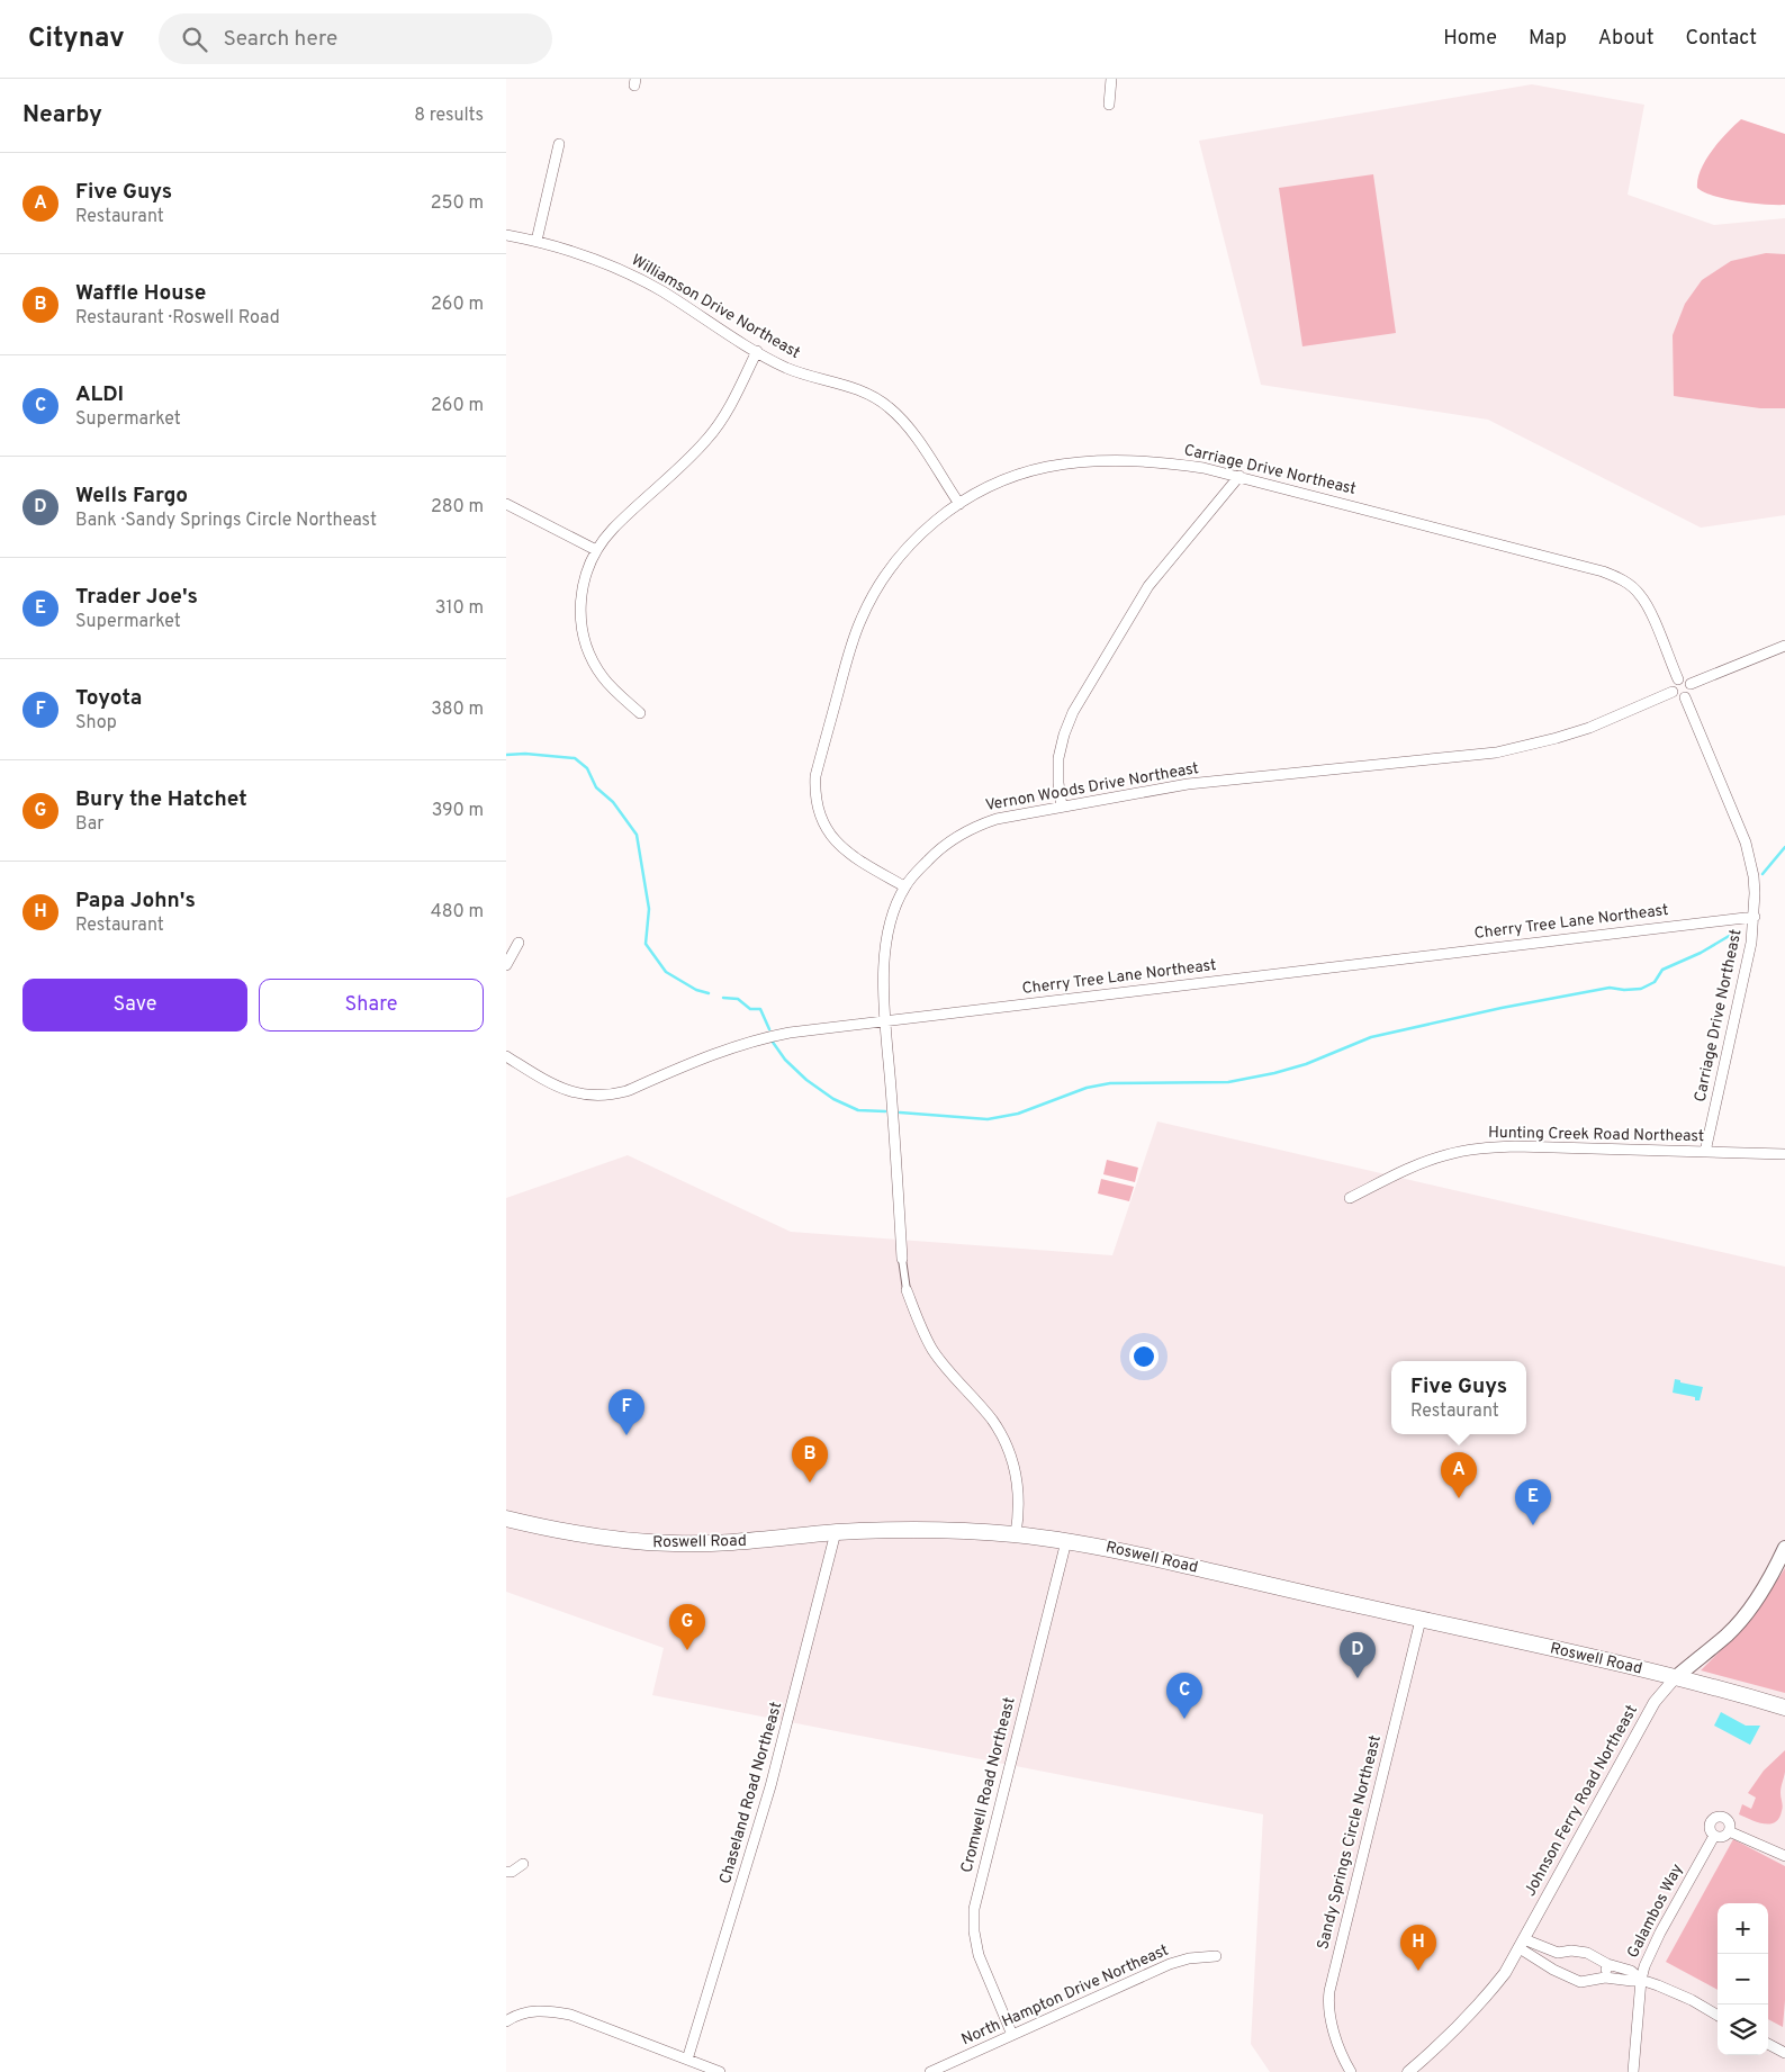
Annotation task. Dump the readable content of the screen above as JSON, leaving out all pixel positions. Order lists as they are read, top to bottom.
{
  "streets": {
    "main road": ["Roswell Road", "Johnson Ferry Road Northeast"],
    "street": [
      "Williamson Drive Northeast",
      "Carriage Drive Northeast",
      "Vernon Woods Drive Northeast",
      "Cherry Tree Lane Northeast",
      "Hunting Creek Road Northeast",
      "Cromwell Road Northeast",
      "Chaseland Road Northeast",
      "Sandy Springs Circle Northeast",
      "Galambos Way",
      "North Hampton Drive Northeast"
    ]
  },
  "crossings": [
    ["Williamson Drive Northeast", "Carriage Drive Northeast"],
    ["Carriage Drive Northeast", "Vernon Woods Drive Northeast"],
    ["Carriage Drive Northeast", "Cherry Tree Lane Northeast"],
    ["Carriage Drive Northeast", "Hunting Creek Road Northeast"],
    ["Vernon Woods Drive Northeast", "Cherry Tree Lane Northeast"],
    ["Roswell Road", "Cromwell Road Northeast"],
    ["Roswell Road", "Chaseland Road Northeast"],
    ["Roswell Road", "Johnson Ferry Road Northeast"],
    ["Roswell Road", "Sandy Springs Circle Northeast"],
    ["Cromwell Road Northeast", "North Hampton Drive Northeast"]
  ],
  "page": {
    "header": "Citynav",
    "search": "Search here",
    "nav": [
      "Home",
      "Map",
      "About",
      "Contact"
    ],
    "heading": ["Nearby", "8 results"],
    "list": [
      {
        "mark": "A",
        "name": "Five Guys",
        "note": "Restaurant",
        "value": "250 m"
      },
      {
        "mark": "B",
        "name": "Waffle House",
        "note": "Restaurant · Roswell Road",
        "value": "260 m"
      },
      {
        "mark": "C",
        "name": "ALDI",
        "note": "Supermarket",
        "value": "260 m"
      },
      {
        "mark": "D",
        "name": "Wells Fargo",
        "note": "Bank · Sandy Springs Circle Northeast",
        "value": "280 m"
      },
      {
        "mark": "E",
        "name": "Trader Joe's",
        "note": "Supermarket",
        "value": "310 m"
      },
      {
        "mark": "F",
        "name": "Toyota",
        "note": "Shop",
        "value": "380 m"
      },
      {
        "mark": "G",
        "name": "Bury the Hatchet",
        "note": "Bar",
        "value": "390 m"
      },
      {
        "mark": "H",
        "name": "Papa John's",
        "note": "Restaurant",
        "value": "480 m"
      }
    ],
    "buttons": ["Save", "Share"],
    "popup": ["Five Guys", "Restaurant"],
    "pins": [
      "F",
      "B",
      "A",
      "E",
      "G",
      "D",
      "C",
      "H"
    ],
    "map_buttons": ["+", "−"]
  }
}
